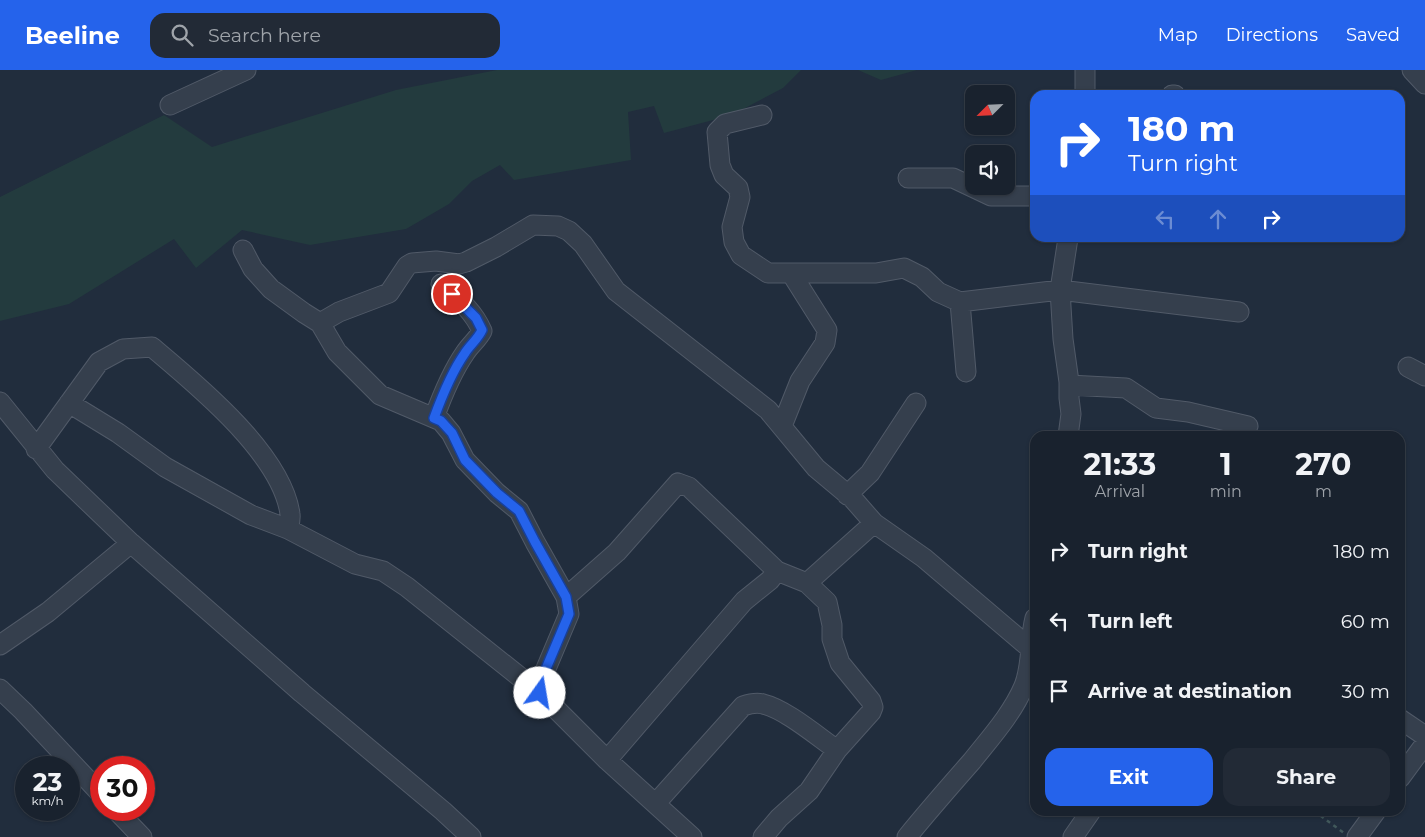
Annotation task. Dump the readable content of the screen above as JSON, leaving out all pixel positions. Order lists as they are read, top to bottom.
{
  "north": "bottom left",
  "page": {
    "header": "Beeline",
    "search": "Search here",
    "nav": ["Map", "Directions", "Saved"],
    "turn": ["180 m", "Turn right"],
    "eta": [
      "21:33",
      "Arrival",
      "1",
      "min",
      "270",
      "m"
    ],
    "list": [
      {
        "name": "Turn right",
        "value": "180 m"
      },
      {
        "name": "Turn left",
        "value": "60 m"
      },
      {
        "name": "Arrive at destination",
        "value": "30 m"
      }
    ],
    "buttons": ["Exit", "Share"],
    "speed": "23 km/h",
    "limit": "30"
  }
}
